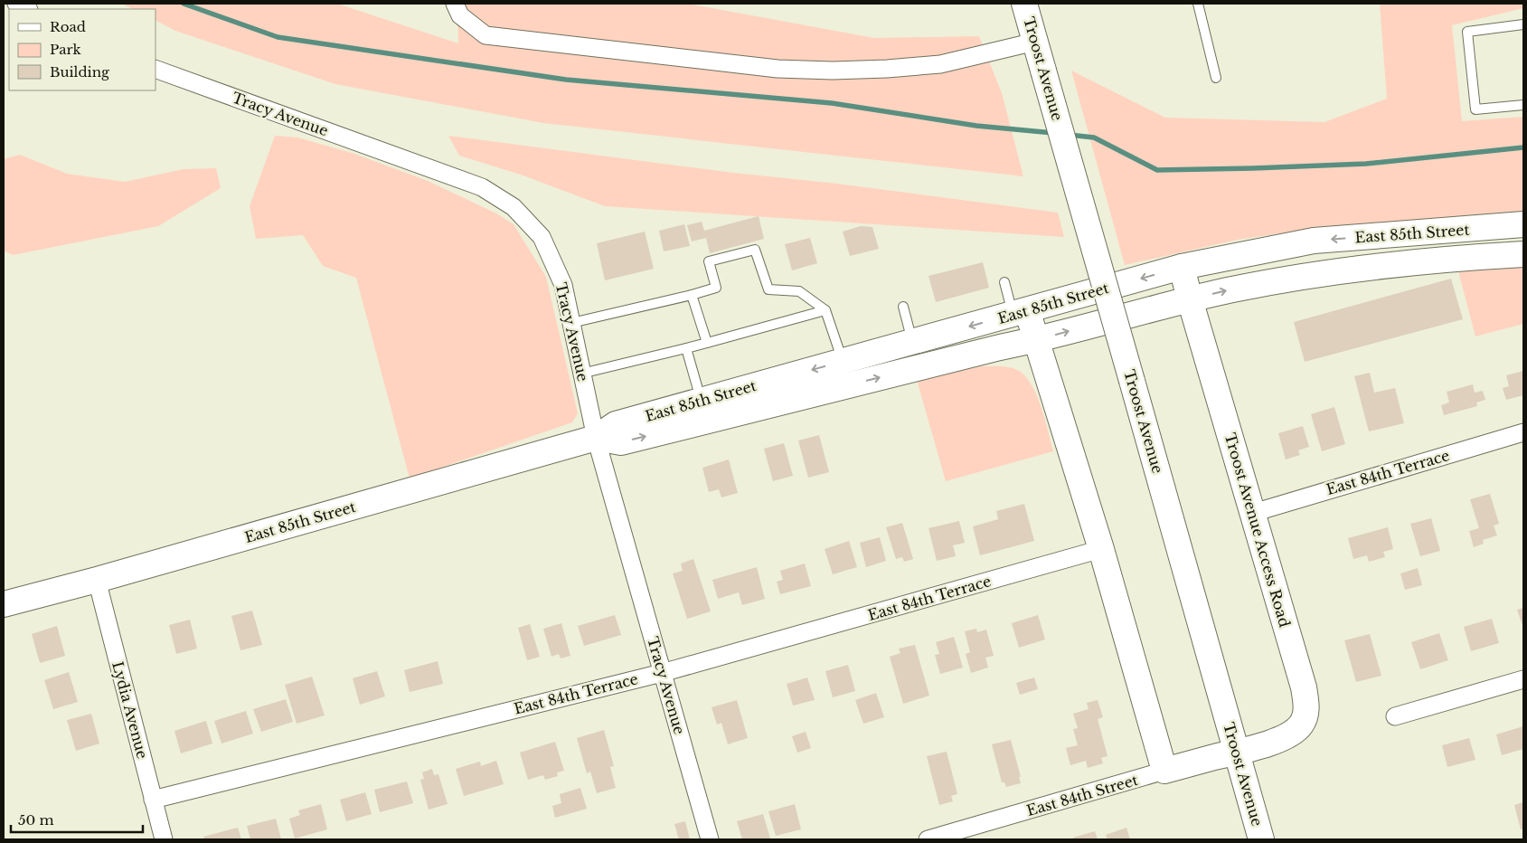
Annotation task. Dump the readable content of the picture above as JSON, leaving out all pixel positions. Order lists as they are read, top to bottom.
{
  "streets": {
    "main road": [
      "Troost Avenue",
      "East 85th Street",
      "Troost Avenue Access Road",
      "East 84th Street"
    ],
    "street": ["Tracy Avenue", "East 84th Terrace", "Lydia Avenue"]
  },
  "crossings": [
    ["Troost Avenue", "Troost Avenue Access Road"],
    ["Troost Avenue", "East 84th Street"],
    ["Tracy Avenue", "East 85th Street"],
    ["Tracy Avenue", "East 84th Terrace"],
    ["East 85th Street", "Troost Avenue Access Road"],
    ["East 85th Street", "Lydia Avenue"],
    ["East 84th Terrace", "Troost Avenue Access Road"],
    ["East 84th Terrace", "Lydia Avenue"],
    ["Troost Avenue Access Road", "East 84th Street"]
  ],
  "legend": ["Road", "Park", "Building"],
  "scale_bar": "50 m"
}
